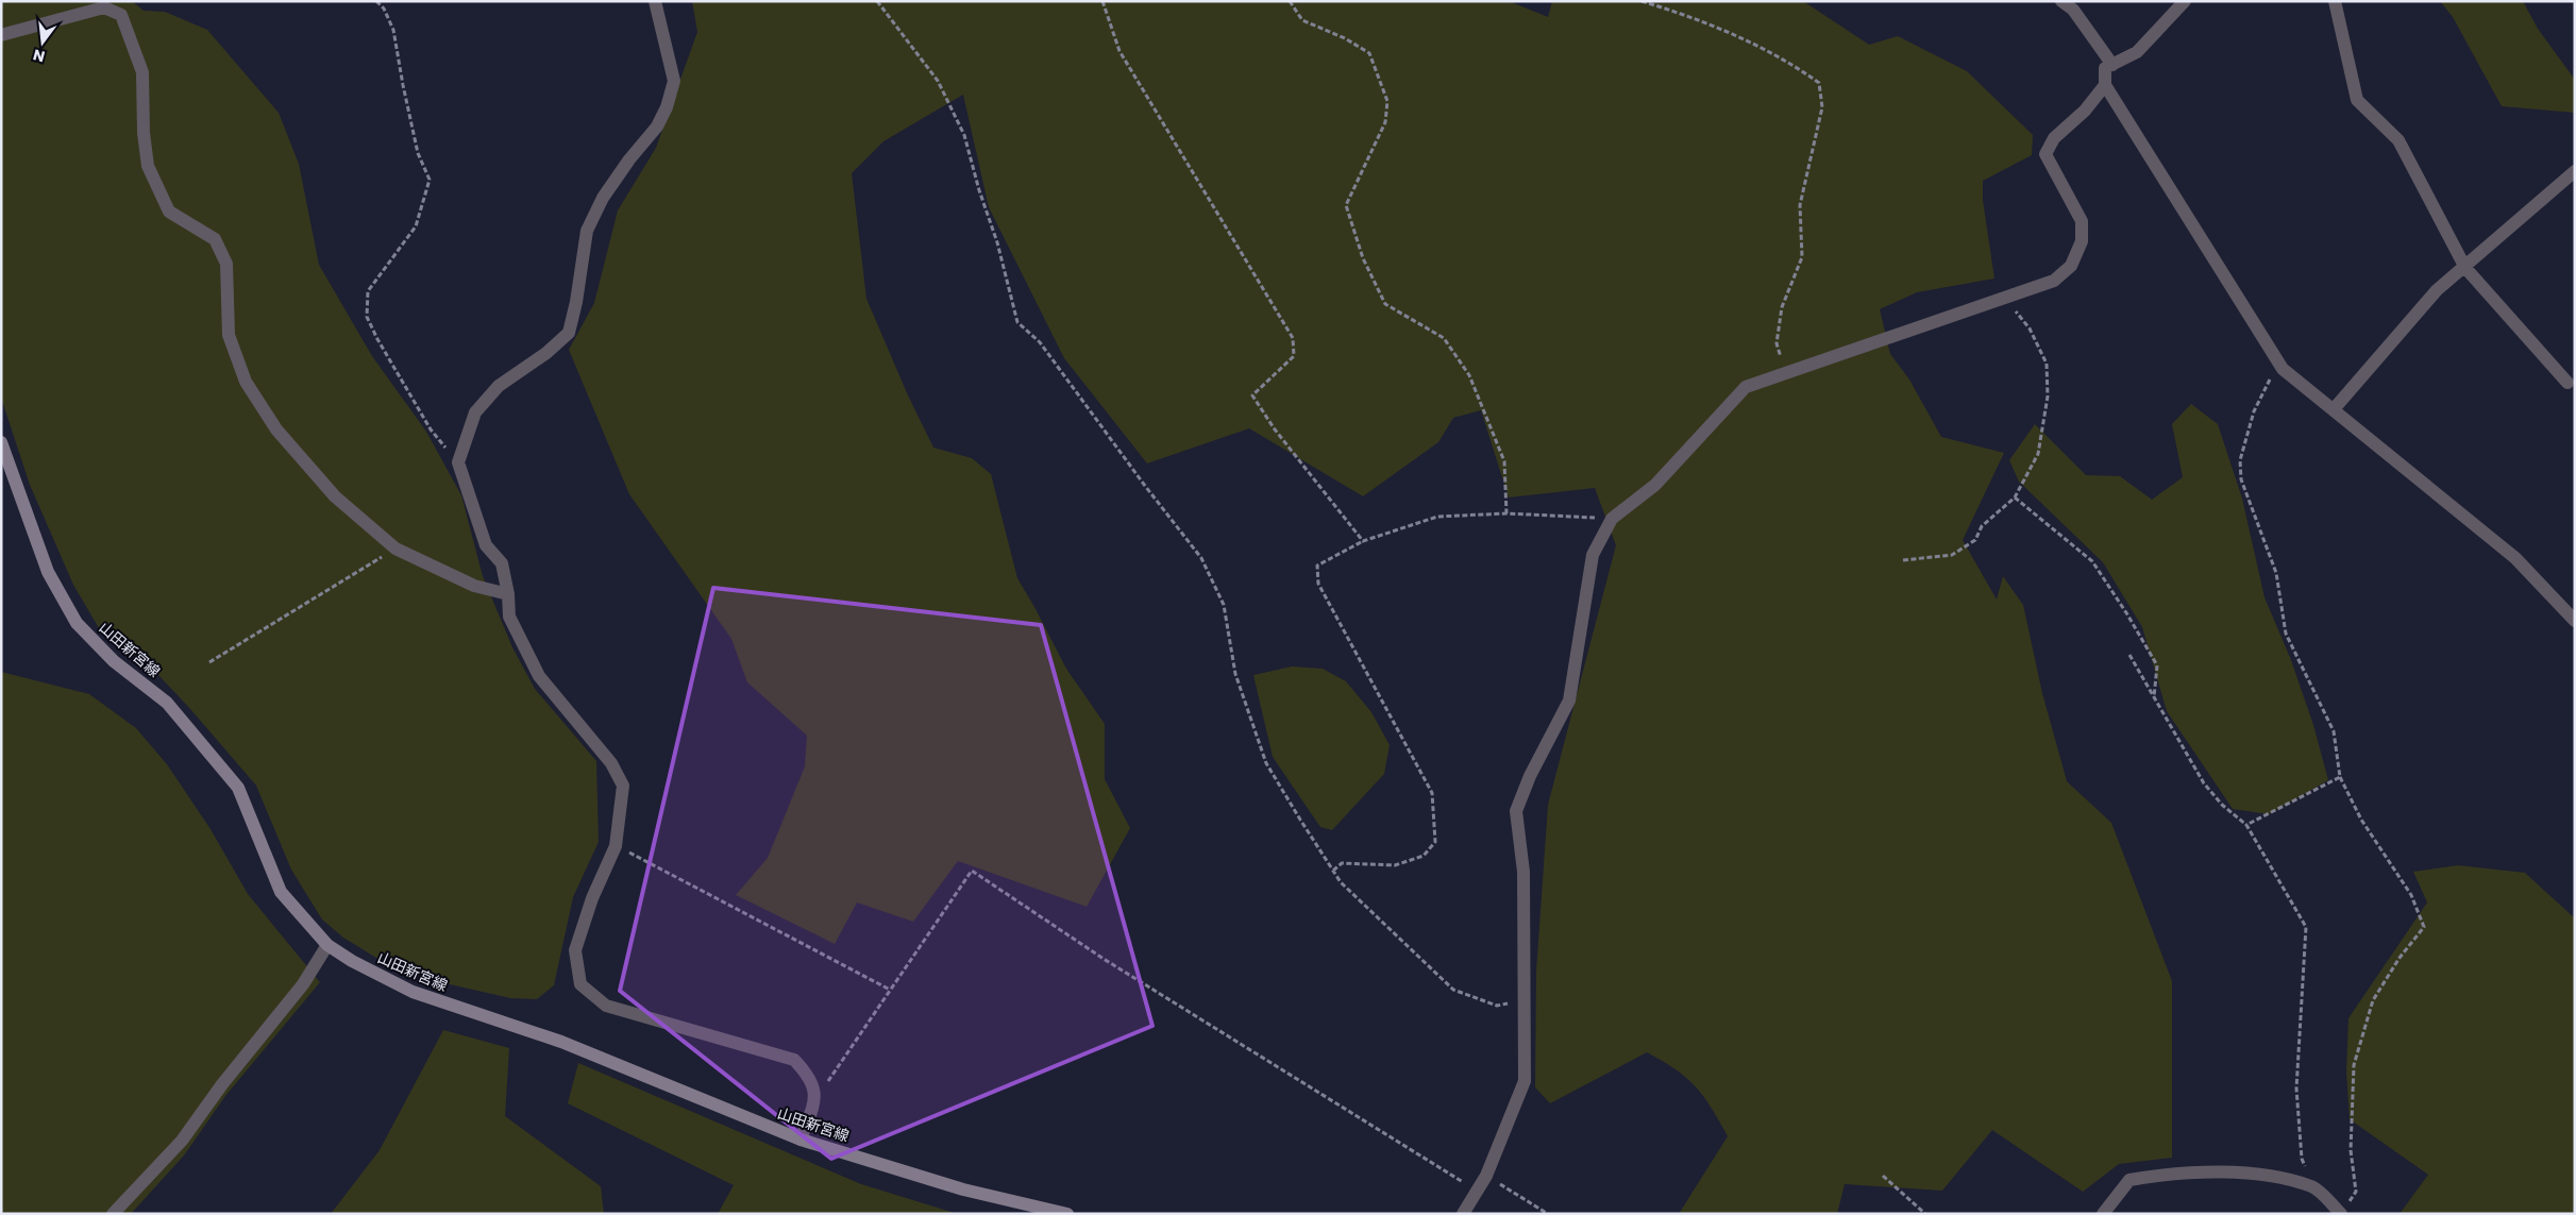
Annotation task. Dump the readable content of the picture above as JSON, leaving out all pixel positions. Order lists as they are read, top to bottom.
{
  "streets": {
    "main road": ["山田新宮線"]
  },
  "north": "bottom"
}
